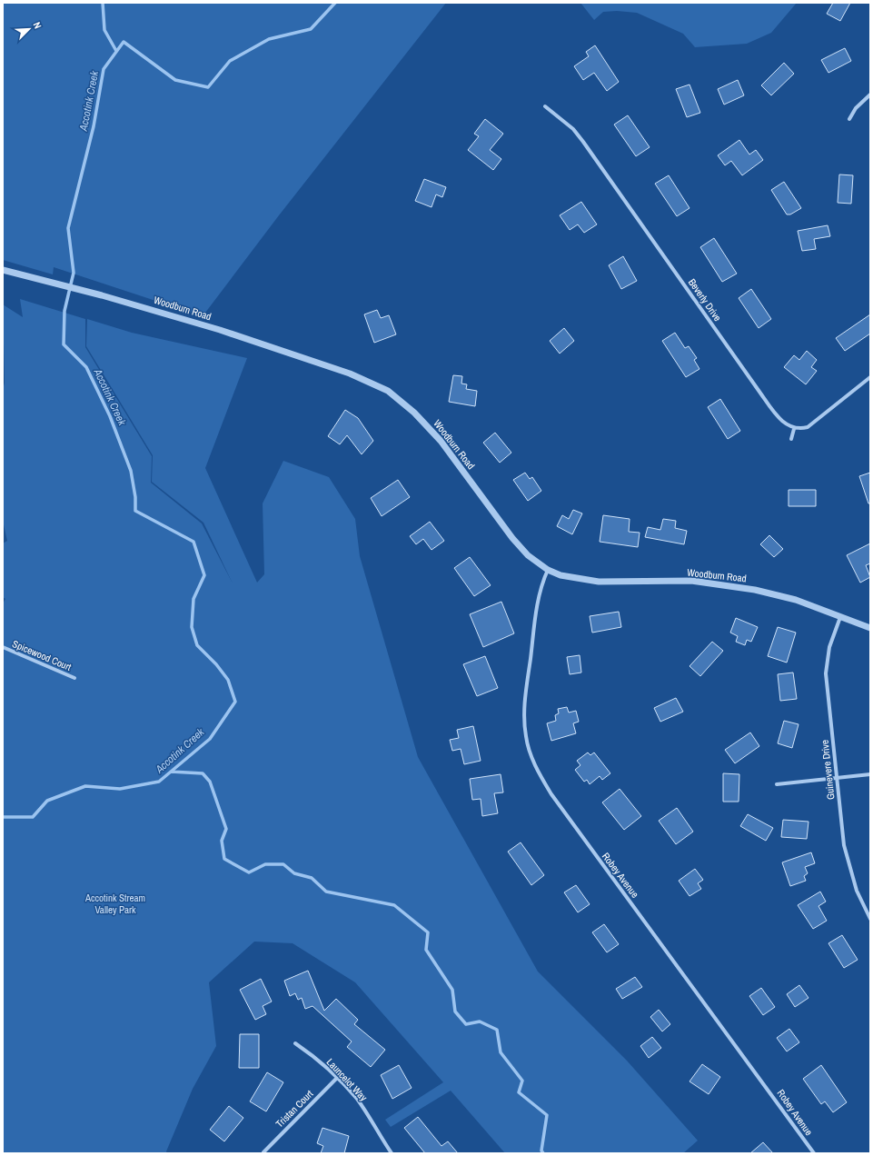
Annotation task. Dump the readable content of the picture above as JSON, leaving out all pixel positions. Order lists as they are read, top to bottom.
{
  "streets": {
    "street": [
      "Beverly Drive",
      "Woodburn Road",
      "Spicewood Court",
      "Guinevere Drive",
      "Robey Avenue",
      "Launcelot Way",
      "Tristan Court"
    ]
  },
  "crossings": [
    ["Woodburn Road", "Guinevere Drive"],
    ["Woodburn Road", "Robey Avenue"],
    ["Launcelot Way", "Tristan Court"]
  ],
  "water": ["Accotink Creek"],
  "parks": ["Accotink Stream Valley Park"],
  "north": "top right"
}
